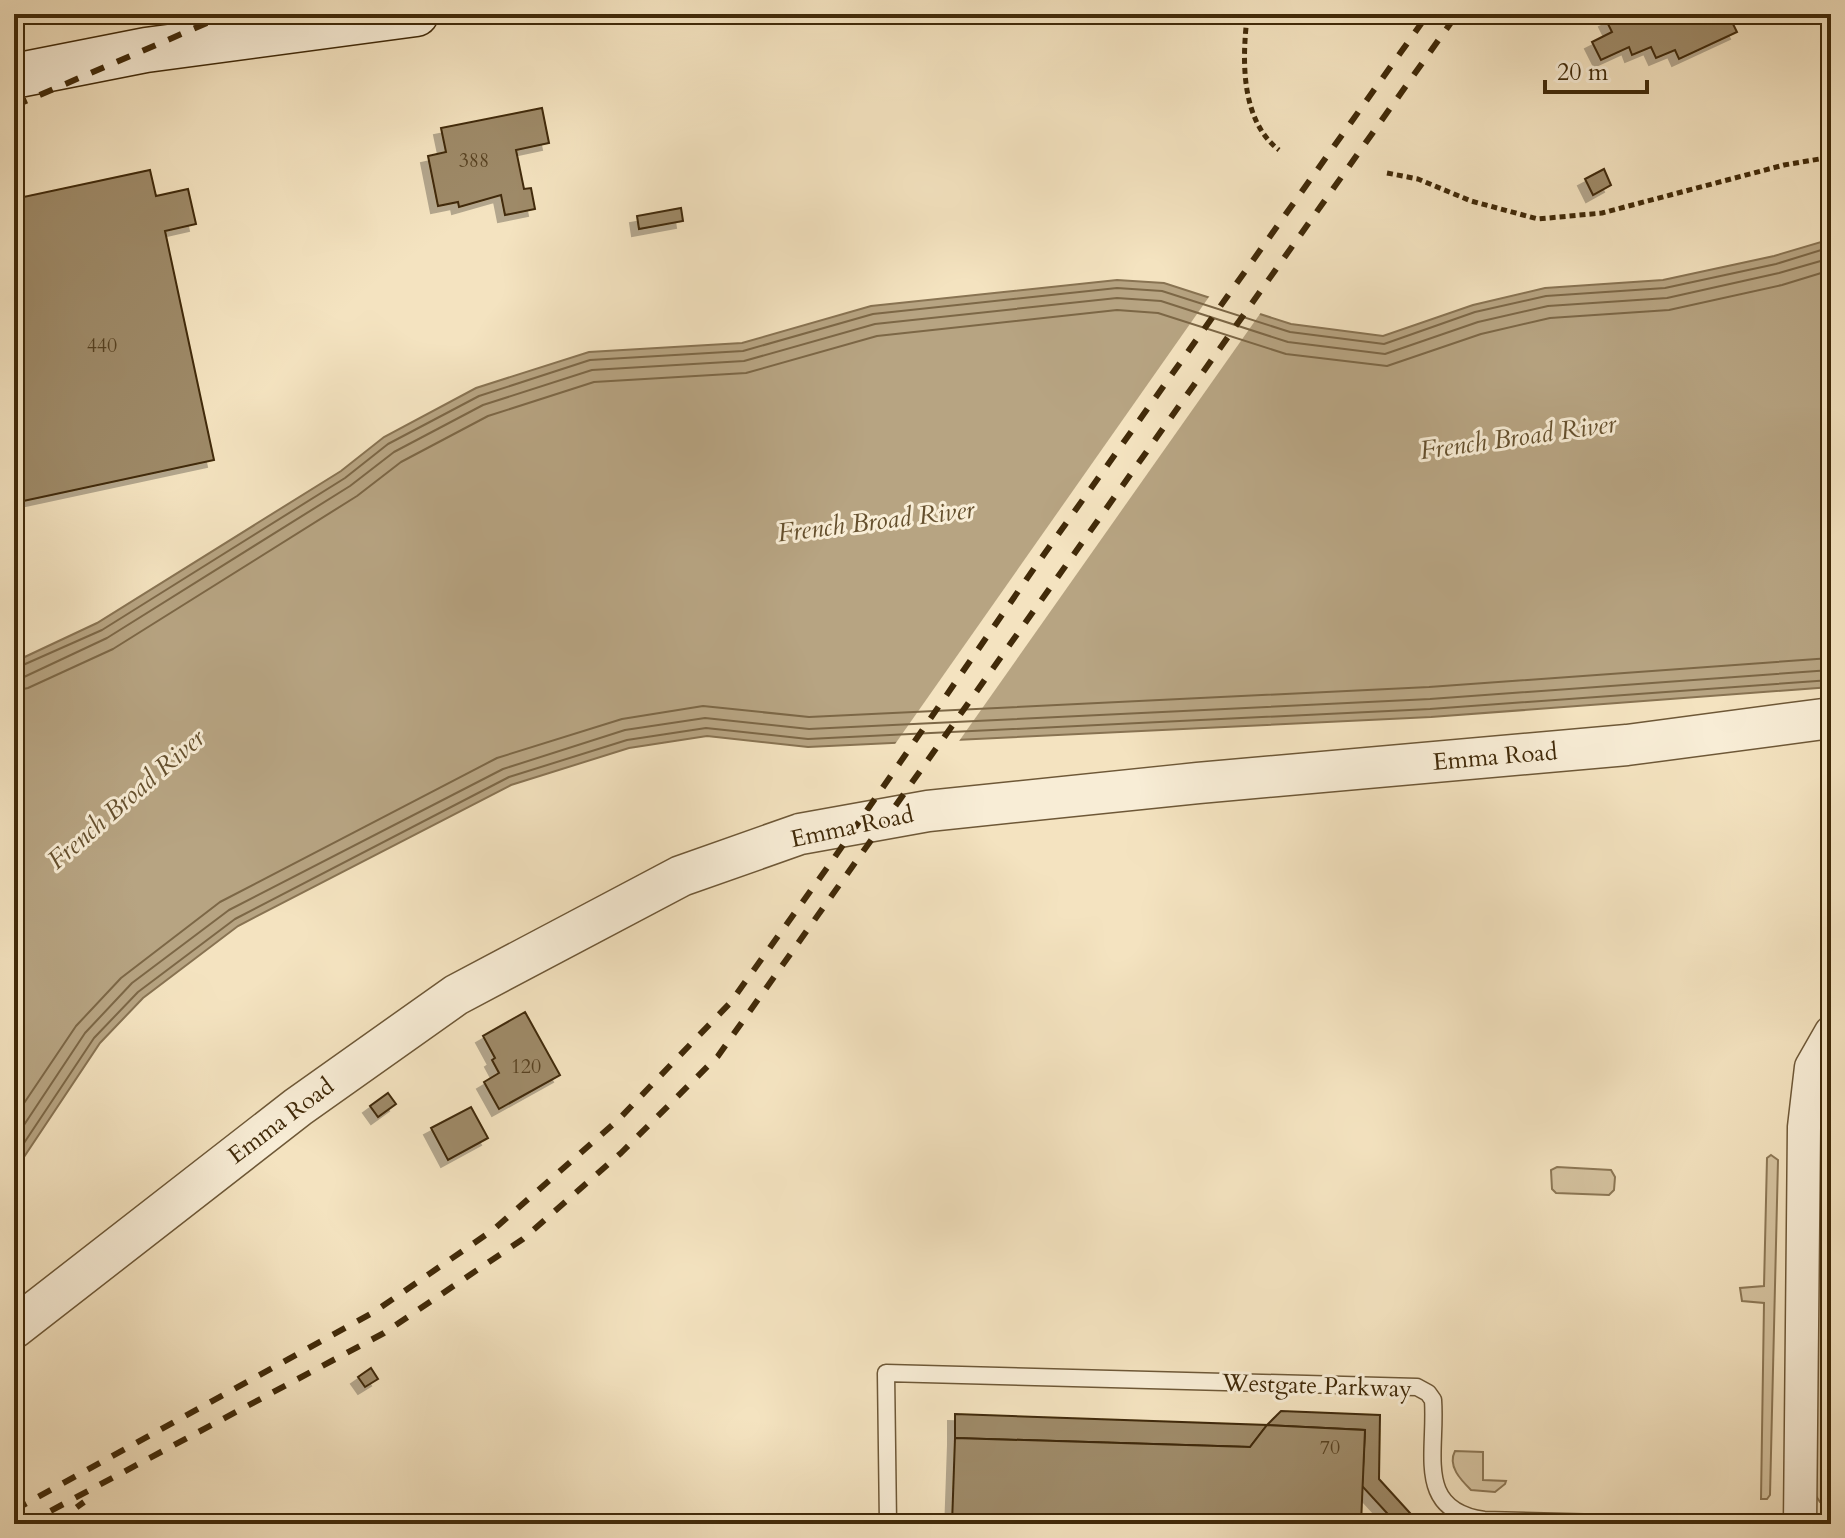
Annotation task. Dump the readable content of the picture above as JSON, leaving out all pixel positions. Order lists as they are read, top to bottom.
{
  "streets": {
    "street": ["Emma Road"],
    "lane": ["Westgate Parkway"]
  },
  "water": ["French Broad River"],
  "house_numbers": [
    "388",
    "440",
    "120",
    "70"
  ],
  "scale_bar": "20 m"
}
